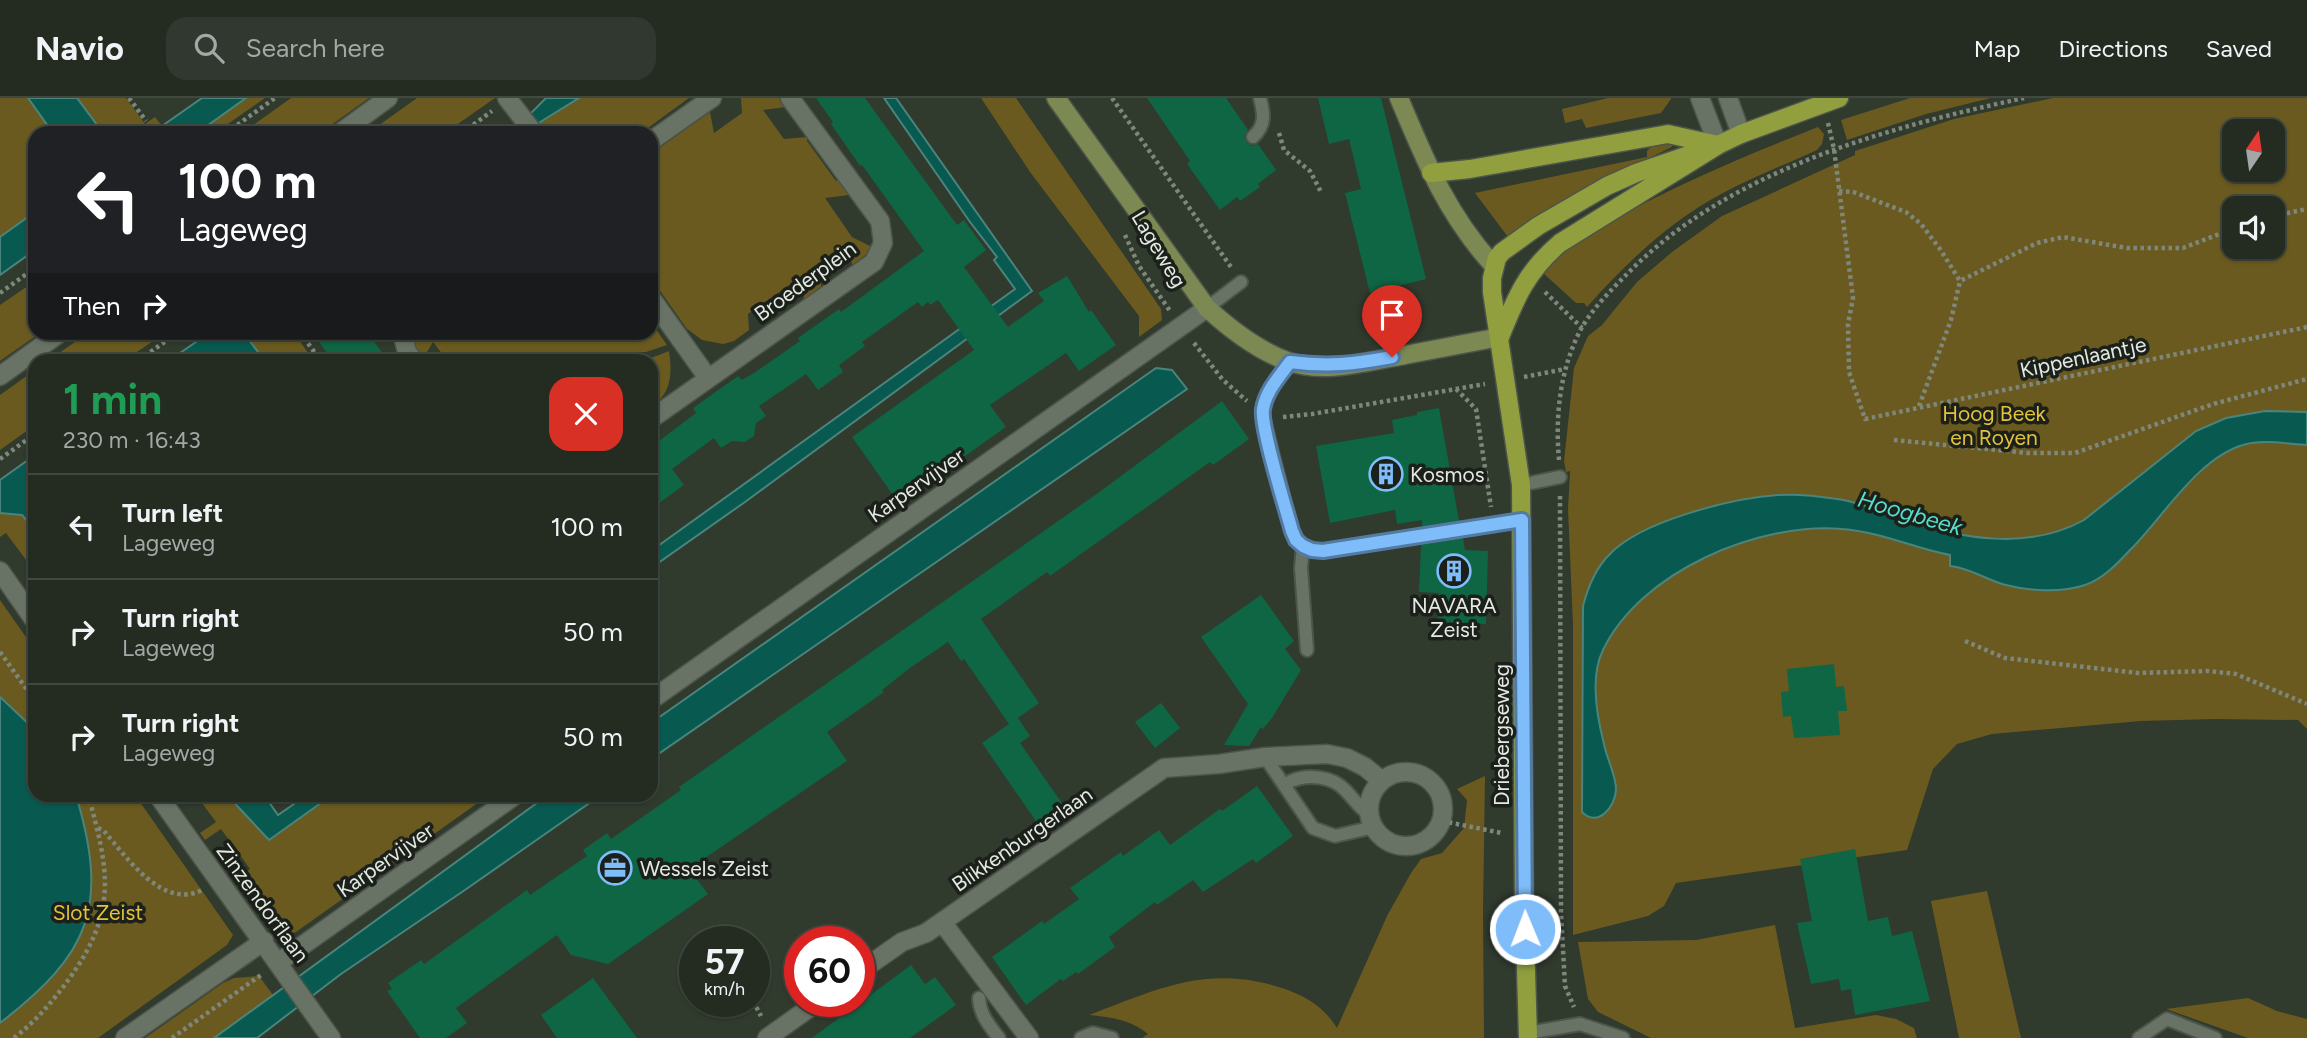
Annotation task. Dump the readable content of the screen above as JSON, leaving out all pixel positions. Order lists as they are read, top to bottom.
{
  "streets": {
    "main road": ["Lageweg", "Driebergseweg"],
    "street": [
      "Broederplein",
      "Karpervijver",
      "Blikkenburgerlaan",
      "Zinzendorflaan"
    ],
    "path": ["Kippenlaantje"]
  },
  "crossings": [
    ["Lageweg", "Karpervijver"],
    ["Lageweg", "Driebergseweg"],
    ["Karpervijver", "Zinzendorflaan"]
  ],
  "water": ["Hoogbeek"],
  "parks": ["Hoog Beek en Royen", "Slot Zeist"],
  "places": {
    "building": ["Kosmos", "NAVARA Zeist"],
    "office": ["Wessels Zeist"]
  },
  "north": "top",
  "page": {
    "header": "Navio",
    "search": "Search here",
    "nav": ["Map", "Directions", "Saved"],
    "turn": ["100 m", "Lageweg"],
    "then": "Then",
    "heading": ["1 min", "230 m · 16:43"],
    "list": [
      {
        "name": "Turn left",
        "note": "Lageweg",
        "value": "100 m"
      },
      {
        "name": "Turn right",
        "note": "Lageweg",
        "value": "50 m"
      },
      {
        "name": "Turn right",
        "note": "Lageweg",
        "value": "50 m"
      }
    ],
    "speed": "57 km/h",
    "limit": "60"
  }
}
